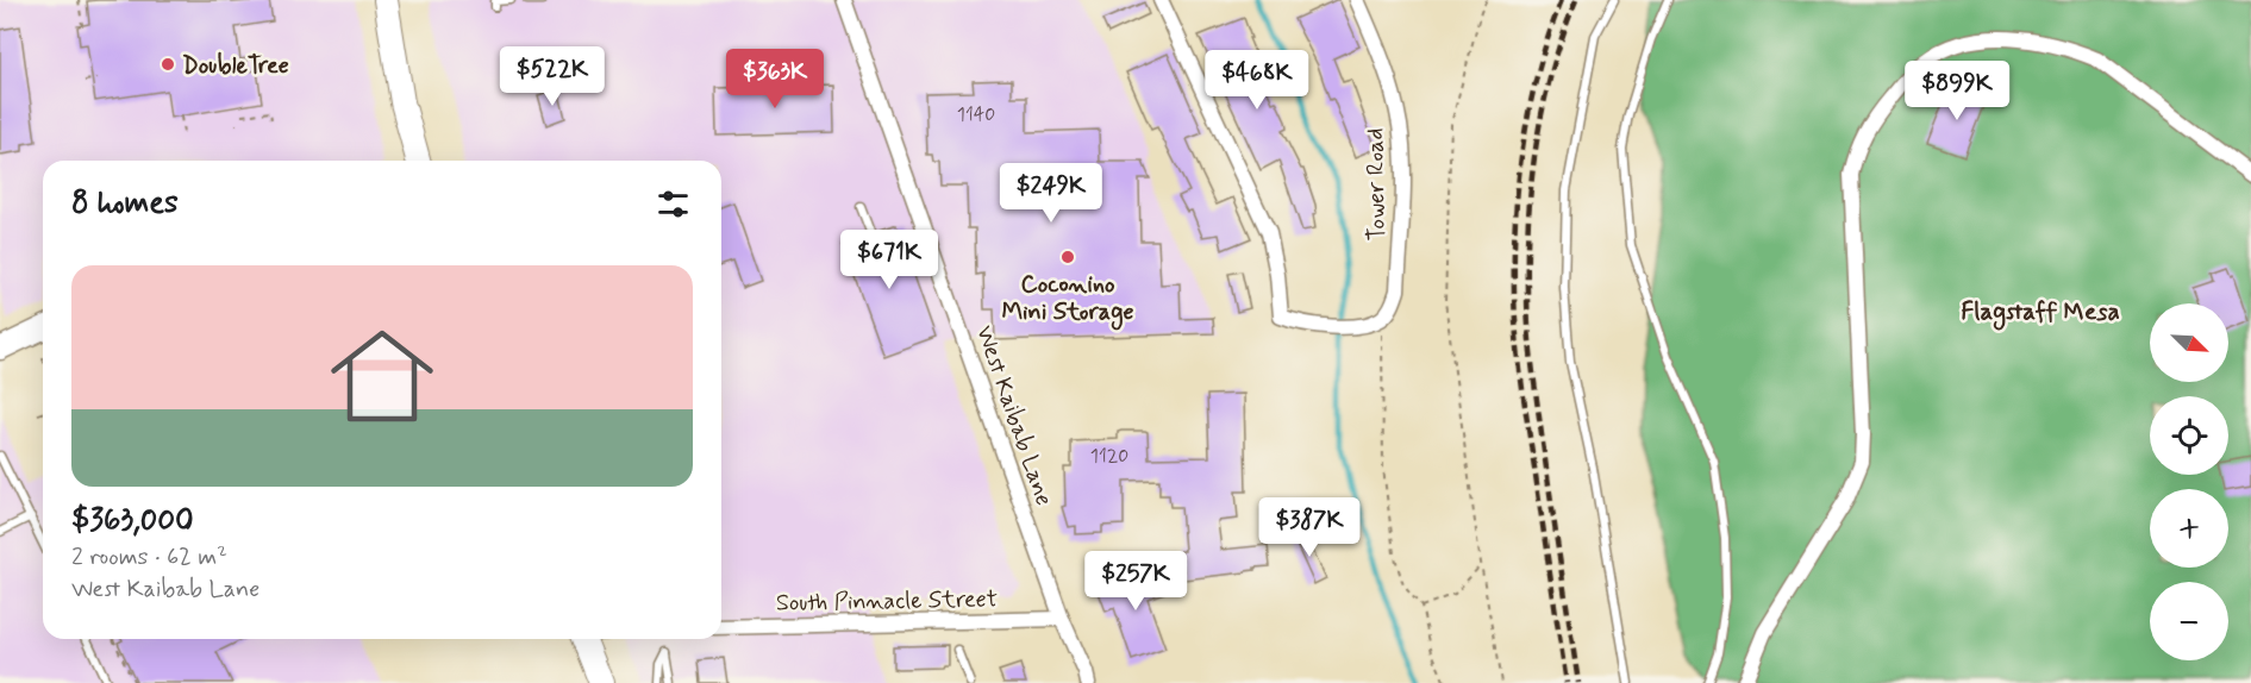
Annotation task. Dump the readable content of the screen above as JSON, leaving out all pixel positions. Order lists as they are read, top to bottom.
{
  "streets": {
    "street": ["Tower Road", "West Kaibab Lane", "South Pinnacle Street"]
  },
  "crossings": [
    ["West Kaibab Lane", "South Pinnacle Street"]
  ],
  "districts": ["Flagstaff Mesa"],
  "places": ["DoubleTree", "Coconino Mini Storage"],
  "house_numbers": ["1140", "1120"],
  "north": "bottom right",
  "page": {
    "price": [
      "$522K",
      "$363K",
      "$468K",
      "$899K",
      "$249K",
      "$671K",
      "$387K",
      "$257K"
    ],
    "heading": "8 homes",
    "list": [
      {
        "name": "$363,000",
        "note": "2 rooms · 62 m² · West Kaibab Lane"
      }
    ],
    "map_buttons": ["+", "−"]
  }
}
